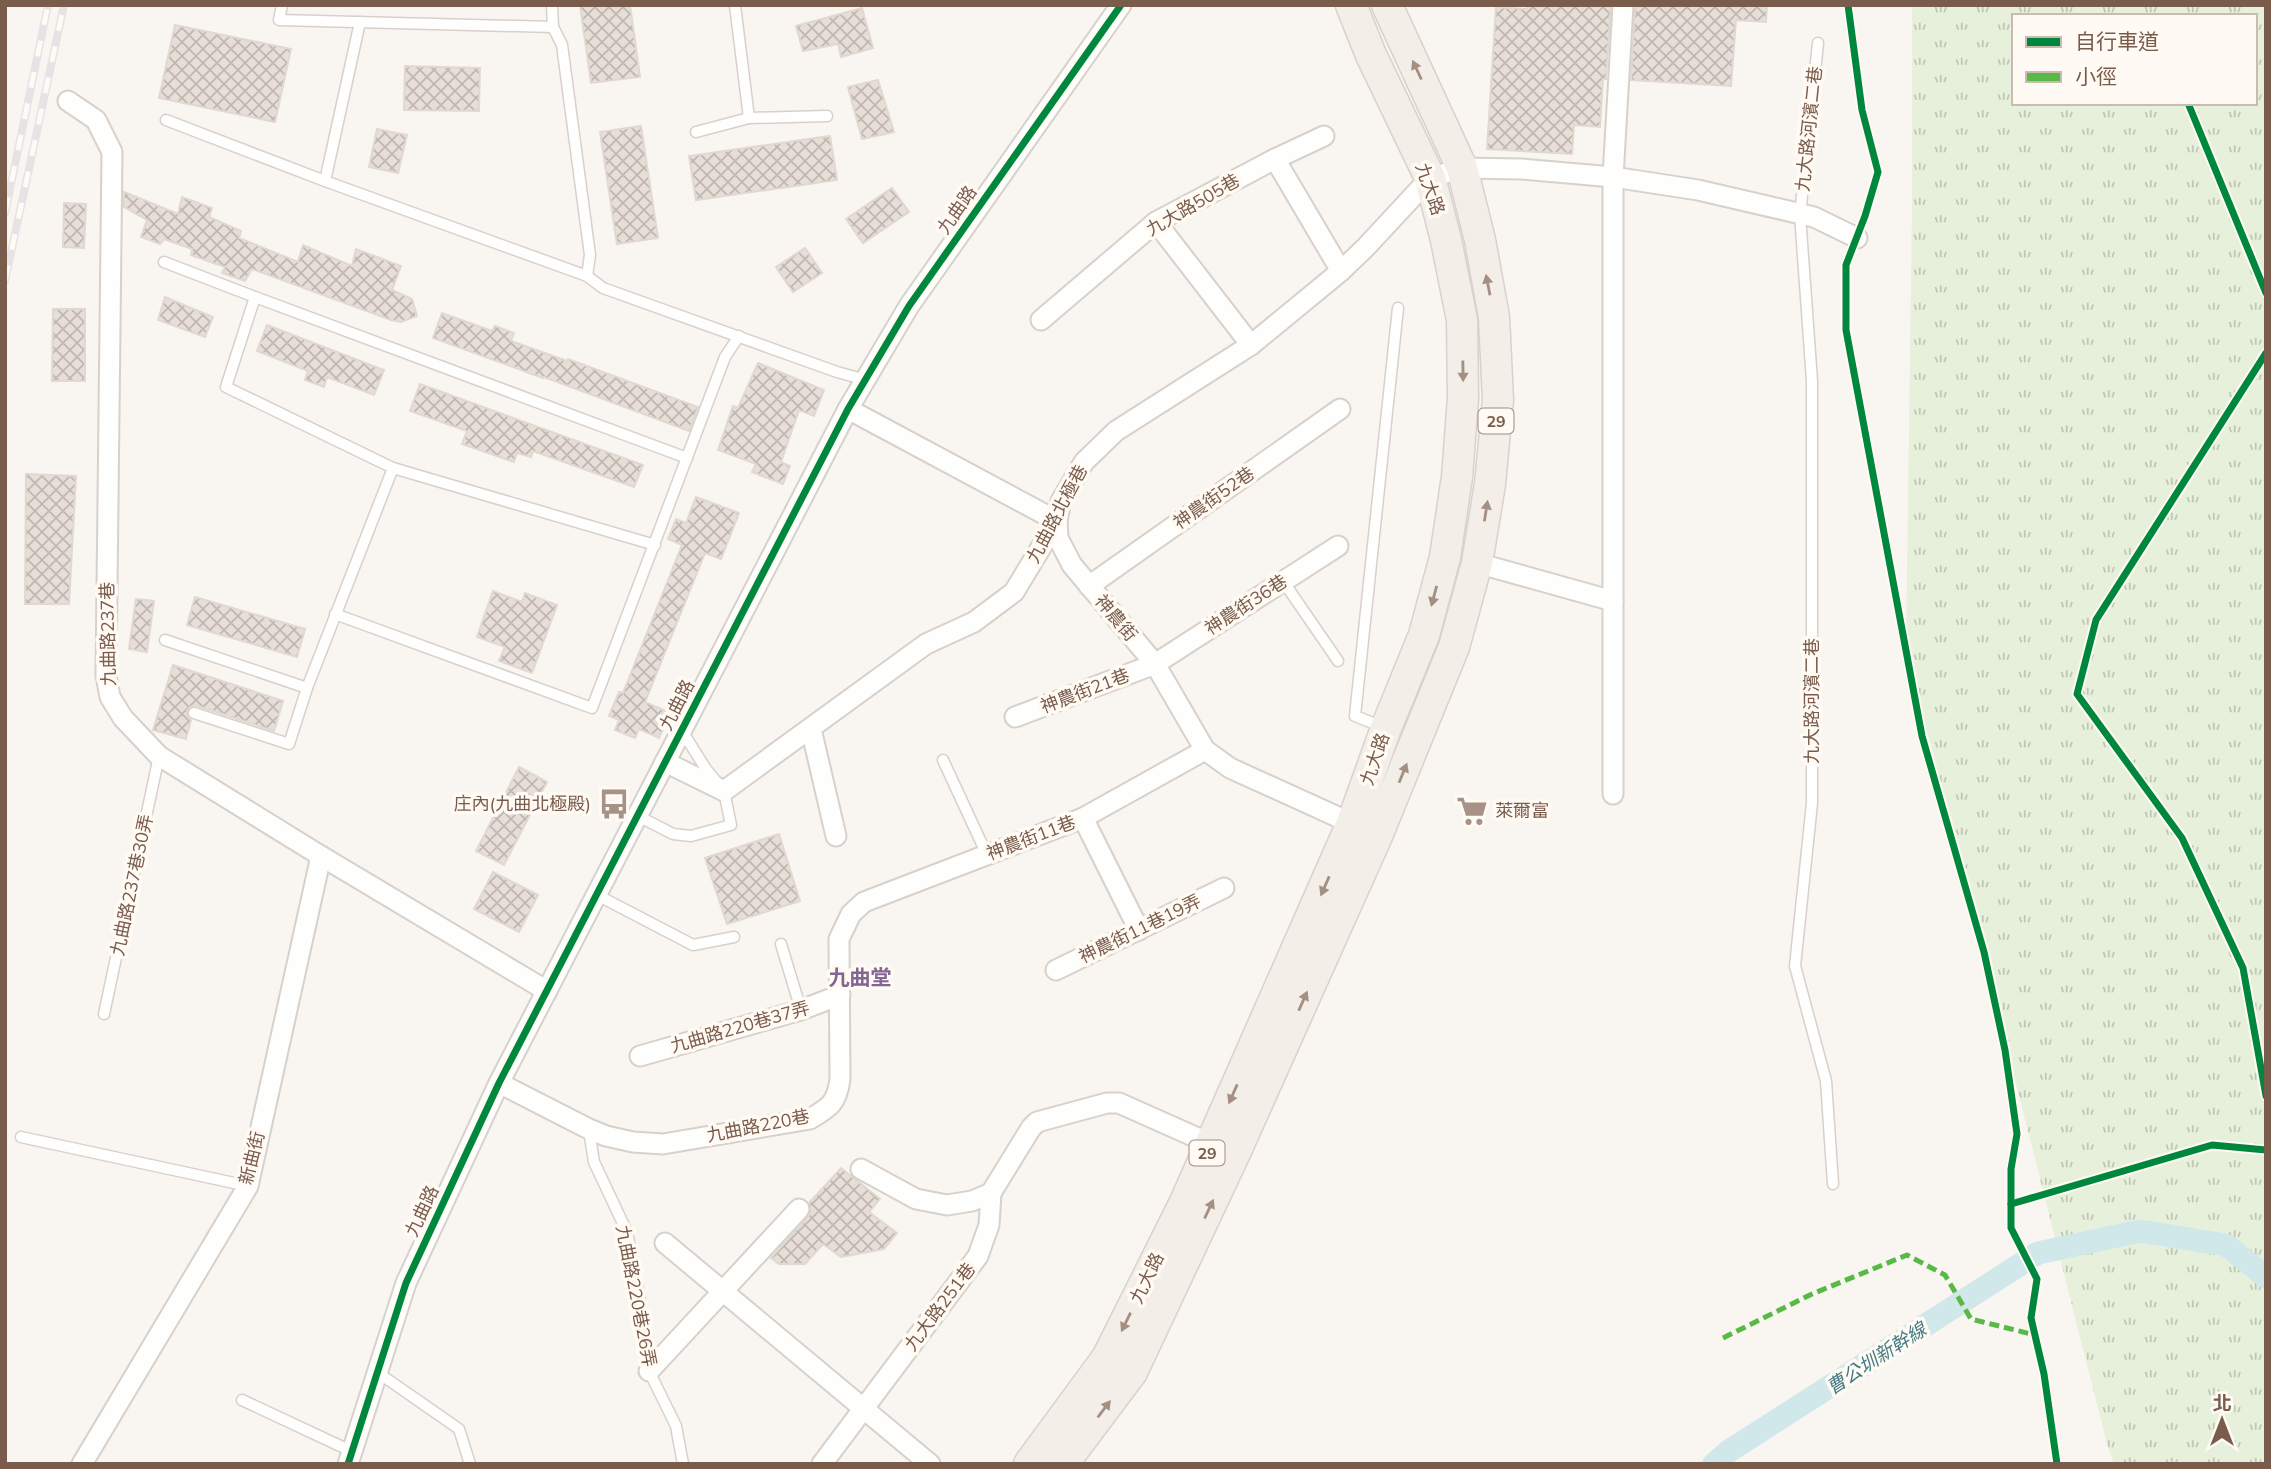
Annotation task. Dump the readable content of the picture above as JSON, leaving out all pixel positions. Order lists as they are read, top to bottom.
{
  "streets": {
    "main road": ["九大路", "29"],
    "street": [
      "九大路河濱二巷",
      "九大路505巷",
      "九曲路",
      "神農街52巷",
      "九曲路北極巷",
      "神農街36巷",
      "神農街",
      "九曲路237巷",
      "神農街21巷",
      "神農街11巷",
      "神農街11巷19弄",
      "九曲路220巷37弄",
      "九曲路220巷",
      "新曲街",
      "九大路251巷"
    ],
    "lane": ["九曲路237巷30弄", "九曲路220巷26弄"]
  },
  "crossings": [
    ["九大路河濱二巷", "九大路"],
    ["九大路河濱二巷", "九曲路北極巷"],
    ["九大路", "九曲路北極巷"],
    ["九大路", "神農街"],
    ["九曲路", "九曲路237巷"],
    ["九曲路", "九曲路220巷"],
    ["神農街52巷", "神農街"],
    ["九曲路北極巷", "神農街"],
    ["神農街36巷", "神農街"],
    ["神農街36巷", "神農街21巷"],
    ["神農街", "神農街21巷"],
    ["神農街", "神農街11巷"],
    ["九曲路237巷", "九曲路237巷30弄"],
    ["九曲路237巷", "新曲街"],
    ["神農街11巷", "九曲路220巷"],
    ["九曲路220巷37弄", "九曲路220巷"],
    ["九曲路220巷", "九曲路220巷26弄"]
  ],
  "districts": ["九曲堂"],
  "water": ["曹公圳新幹線"],
  "places": {
    "bus stop": ["庄內(九曲北極殿)"],
    "supermarket": ["萊爾富"]
  },
  "legend": ["自行車道", "小徑"],
  "north": "top"
}
